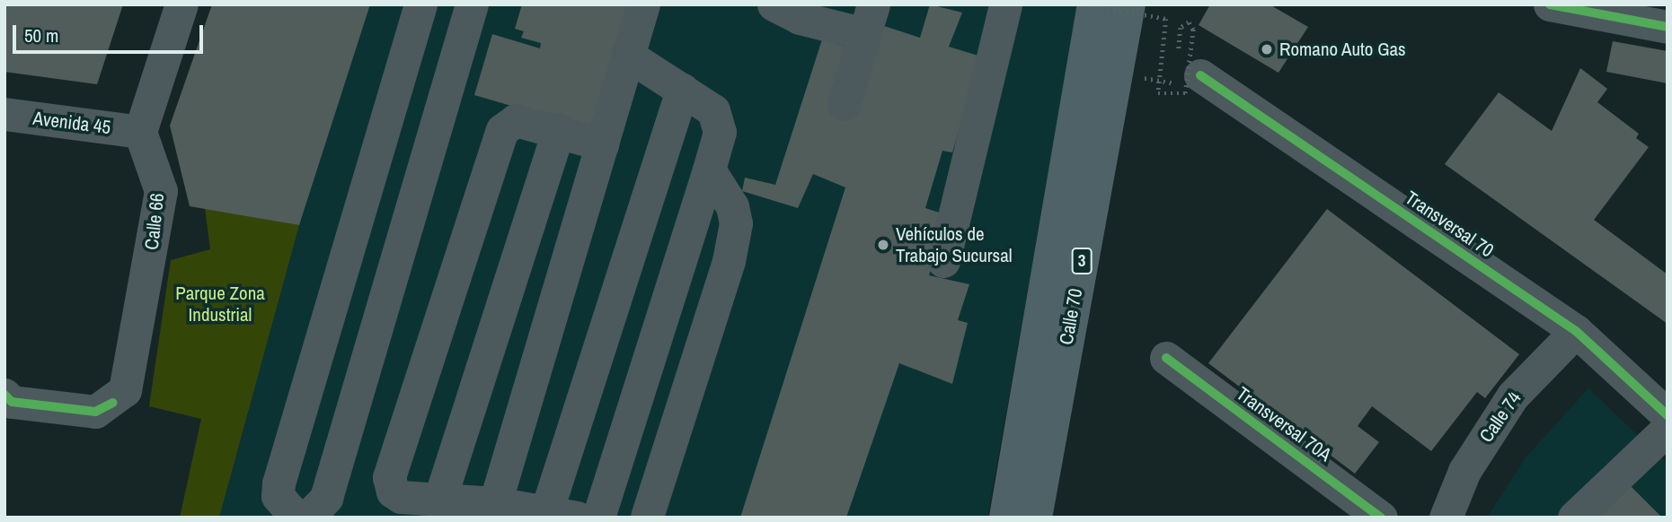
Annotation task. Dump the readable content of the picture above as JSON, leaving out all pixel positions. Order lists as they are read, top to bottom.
{
  "streets": {
    "main road": ["3", "Calle 70"],
    "street": [
      "Avenida 45",
      "Calle 66",
      "Transversal 70",
      "Calle 74",
      "Transversal 70A"
    ]
  },
  "crossings": [
    ["Avenida 45", "Calle 66"],
    ["Transversal 70", "Calle 74"]
  ],
  "parks": ["Parque Zona Industrial"],
  "places": ["Romano Auto Gas", "Vehículos de Trabajo Sucursal"],
  "scale_bar": "50 m"
}
